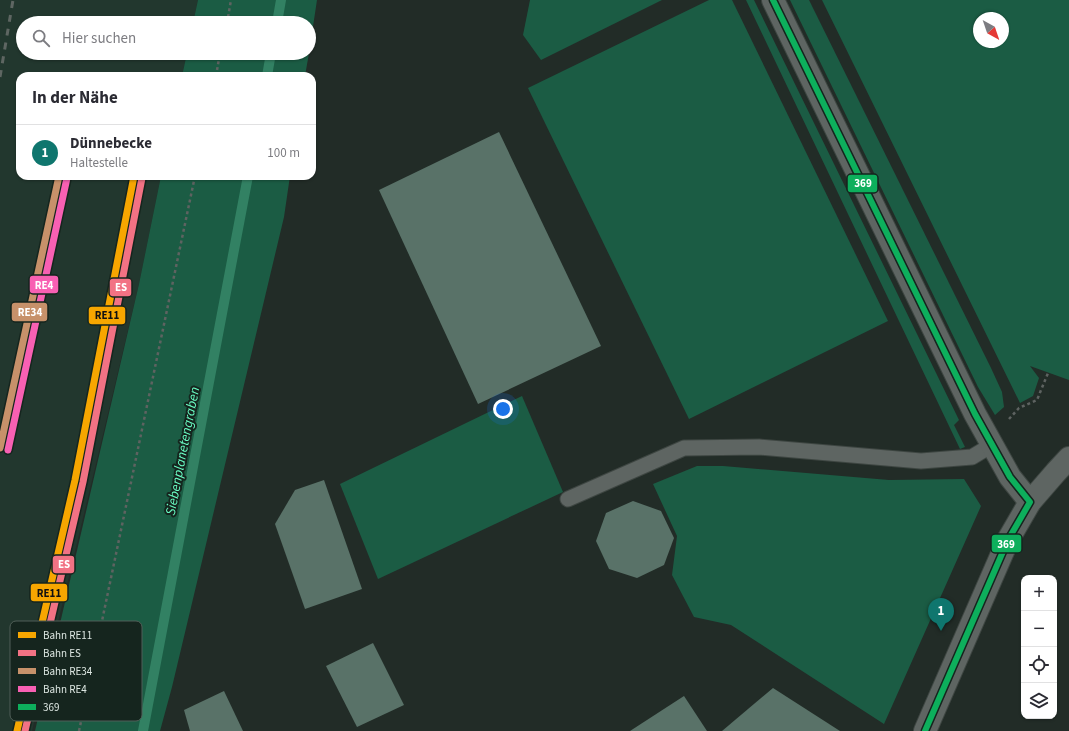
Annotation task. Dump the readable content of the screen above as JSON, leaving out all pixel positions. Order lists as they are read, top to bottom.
{
  "water": ["Siebenplanetengraben"],
  "lines": [
    "transit line 369",
    "rail line RE11",
    "rail line ES",
    "rail line RE34",
    "rail line RE4"
  ],
  "legend": [
    "Bahn RE11",
    "Bahn ES",
    "Bahn RE34",
    "Bahn RE4",
    "369"
  ],
  "north": "bottom right",
  "page": {
    "search": "Hier suchen",
    "heading": "In der Nähe",
    "list": [
      {
        "mark": "1",
        "name": "Dünnebecke",
        "note": "Haltestelle",
        "value": "100 m"
      }
    ],
    "map_buttons": ["+", "−"],
    "pins": "1"
  }
}
